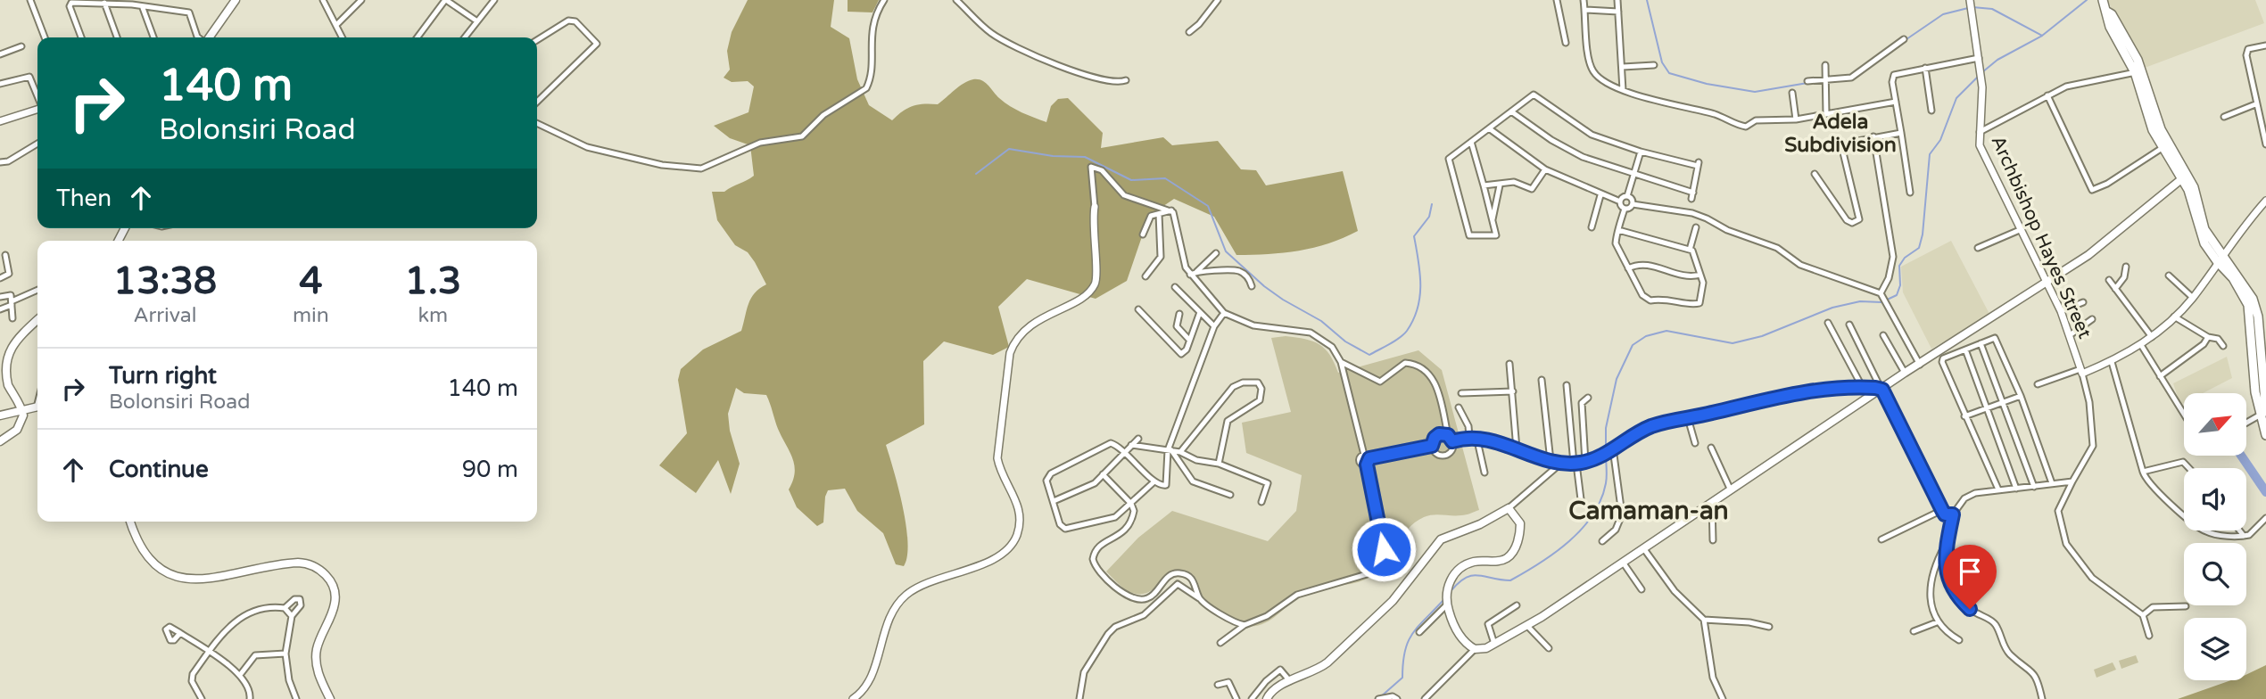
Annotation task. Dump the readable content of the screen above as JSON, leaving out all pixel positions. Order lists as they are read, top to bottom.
{
  "streets": {
    "street": ["Archbishop Hayes Street"]
  },
  "districts": ["Adela Subdivision", "Camaman-an"],
  "north": "top right",
  "page": {
    "turn": ["140 m", "Bolonsiri Road"],
    "then": "Then",
    "eta": [
      "13:38",
      "Arrival",
      "4",
      "min",
      "1.3",
      "km"
    ],
    "list": [
      {
        "name": "Turn right",
        "note": "Bolonsiri Road",
        "value": "140 m"
      },
      {
        "name": "Continue",
        "value": "90 m"
      }
    ]
  }
}
